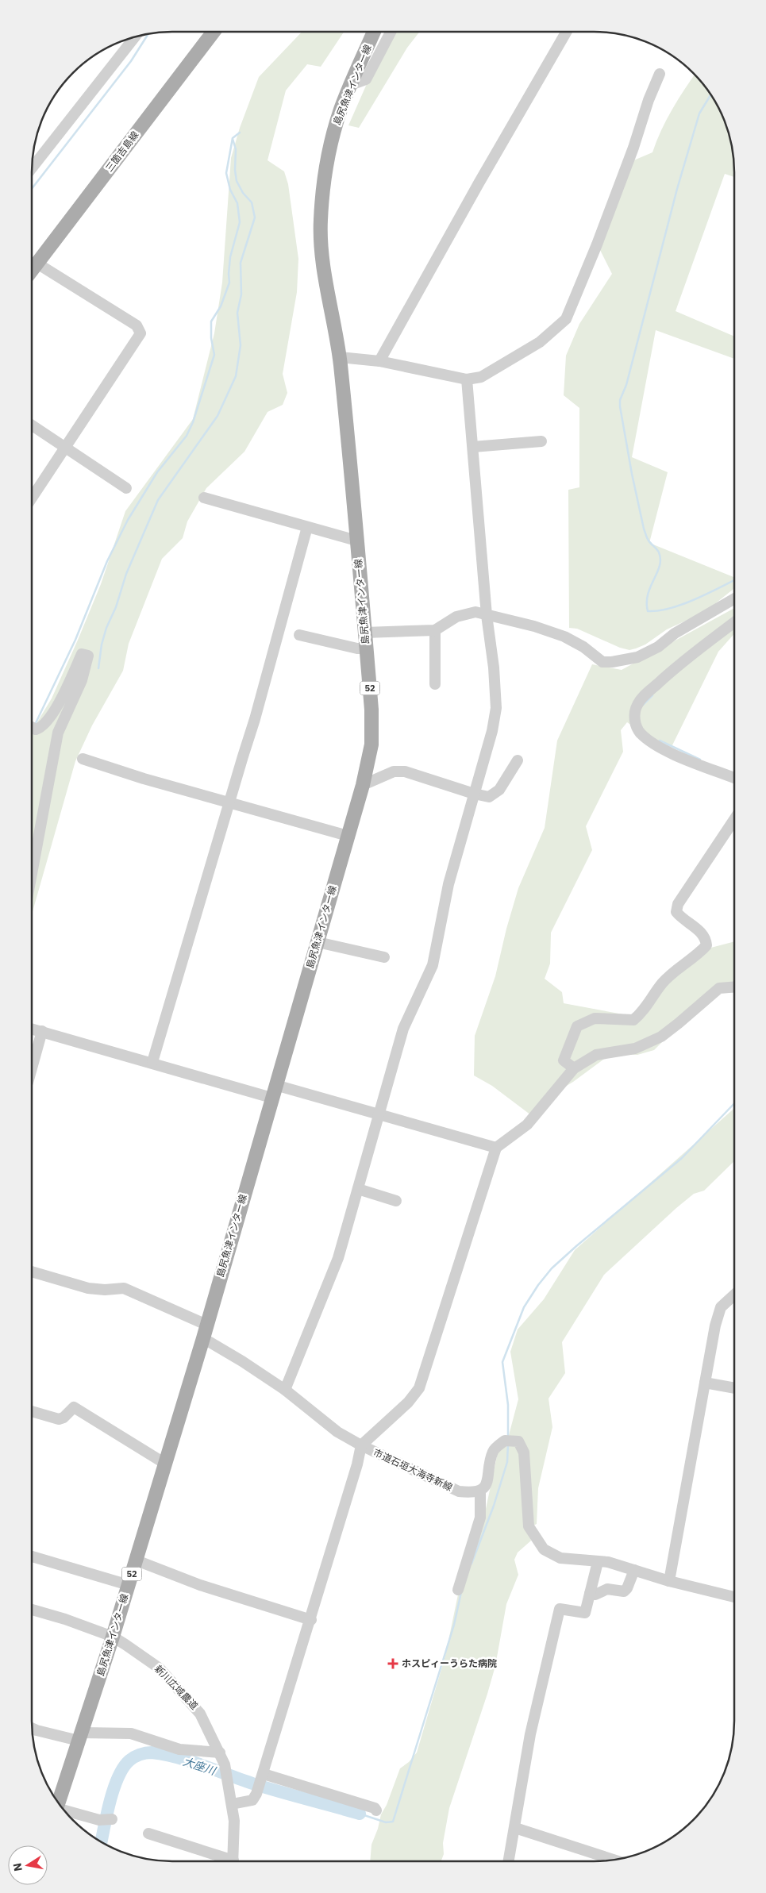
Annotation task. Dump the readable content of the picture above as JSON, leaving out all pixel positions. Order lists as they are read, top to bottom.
{
  "streets": {
    "main road": ["島尻魚津インター線", "三箇吉島線", "52"],
    "street": ["市道石垣大海寺新線", "新川広域農道"]
  },
  "crossings": [
    ["島尻魚津インター線", "市道石垣大海寺新線"],
    ["島尻魚津インター線", "新川広域農道"]
  ],
  "water": ["大座川"],
  "places": {
    "health": ["ホスピィーうらた病院"]
  },
  "north": "left"
}
